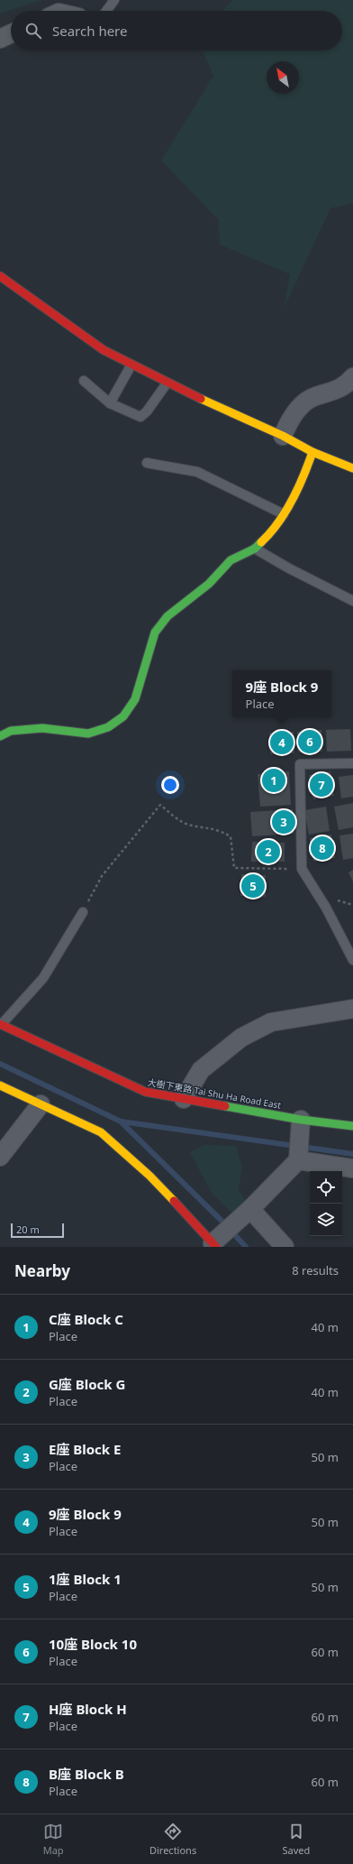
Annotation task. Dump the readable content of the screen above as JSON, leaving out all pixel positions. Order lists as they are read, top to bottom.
{
  "streets": {
    "street": ["大樹下東路 Tai Shu Ha Road East"]
  },
  "scale_bar": "20 m",
  "north": "top left",
  "page": {
    "search": "Search here",
    "popup": ["9座 Block 9", "Place"],
    "pins": [
      "6",
      "4",
      "1",
      "7",
      "3",
      "8",
      "2",
      "5"
    ],
    "scale": "20 m",
    "heading": ["Nearby", "8 results"],
    "list": [
      {
        "mark": "1",
        "name": "C座 Block C",
        "note": "Place",
        "value": "40 m"
      },
      {
        "mark": "2",
        "name": "G座 Block G",
        "note": "Place",
        "value": "40 m"
      },
      {
        "mark": "3",
        "name": "E座 Block E",
        "note": "Place",
        "value": "50 m"
      },
      {
        "mark": "4",
        "name": "9座 Block 9",
        "note": "Place",
        "value": "50 m"
      },
      {
        "mark": "5",
        "name": "1座 Block 1",
        "note": "Place",
        "value": "50 m"
      },
      {
        "mark": "6",
        "name": "10座 Block 10",
        "note": "Place",
        "value": "60 m"
      },
      {
        "mark": "7",
        "name": "H座 Block H",
        "note": "Place",
        "value": "60 m"
      },
      {
        "mark": "8",
        "name": "B座 Block B",
        "note": "Place",
        "value": "60 m"
      }
    ],
    "nav": ["Map", "Directions", "Saved"]
  }
}
